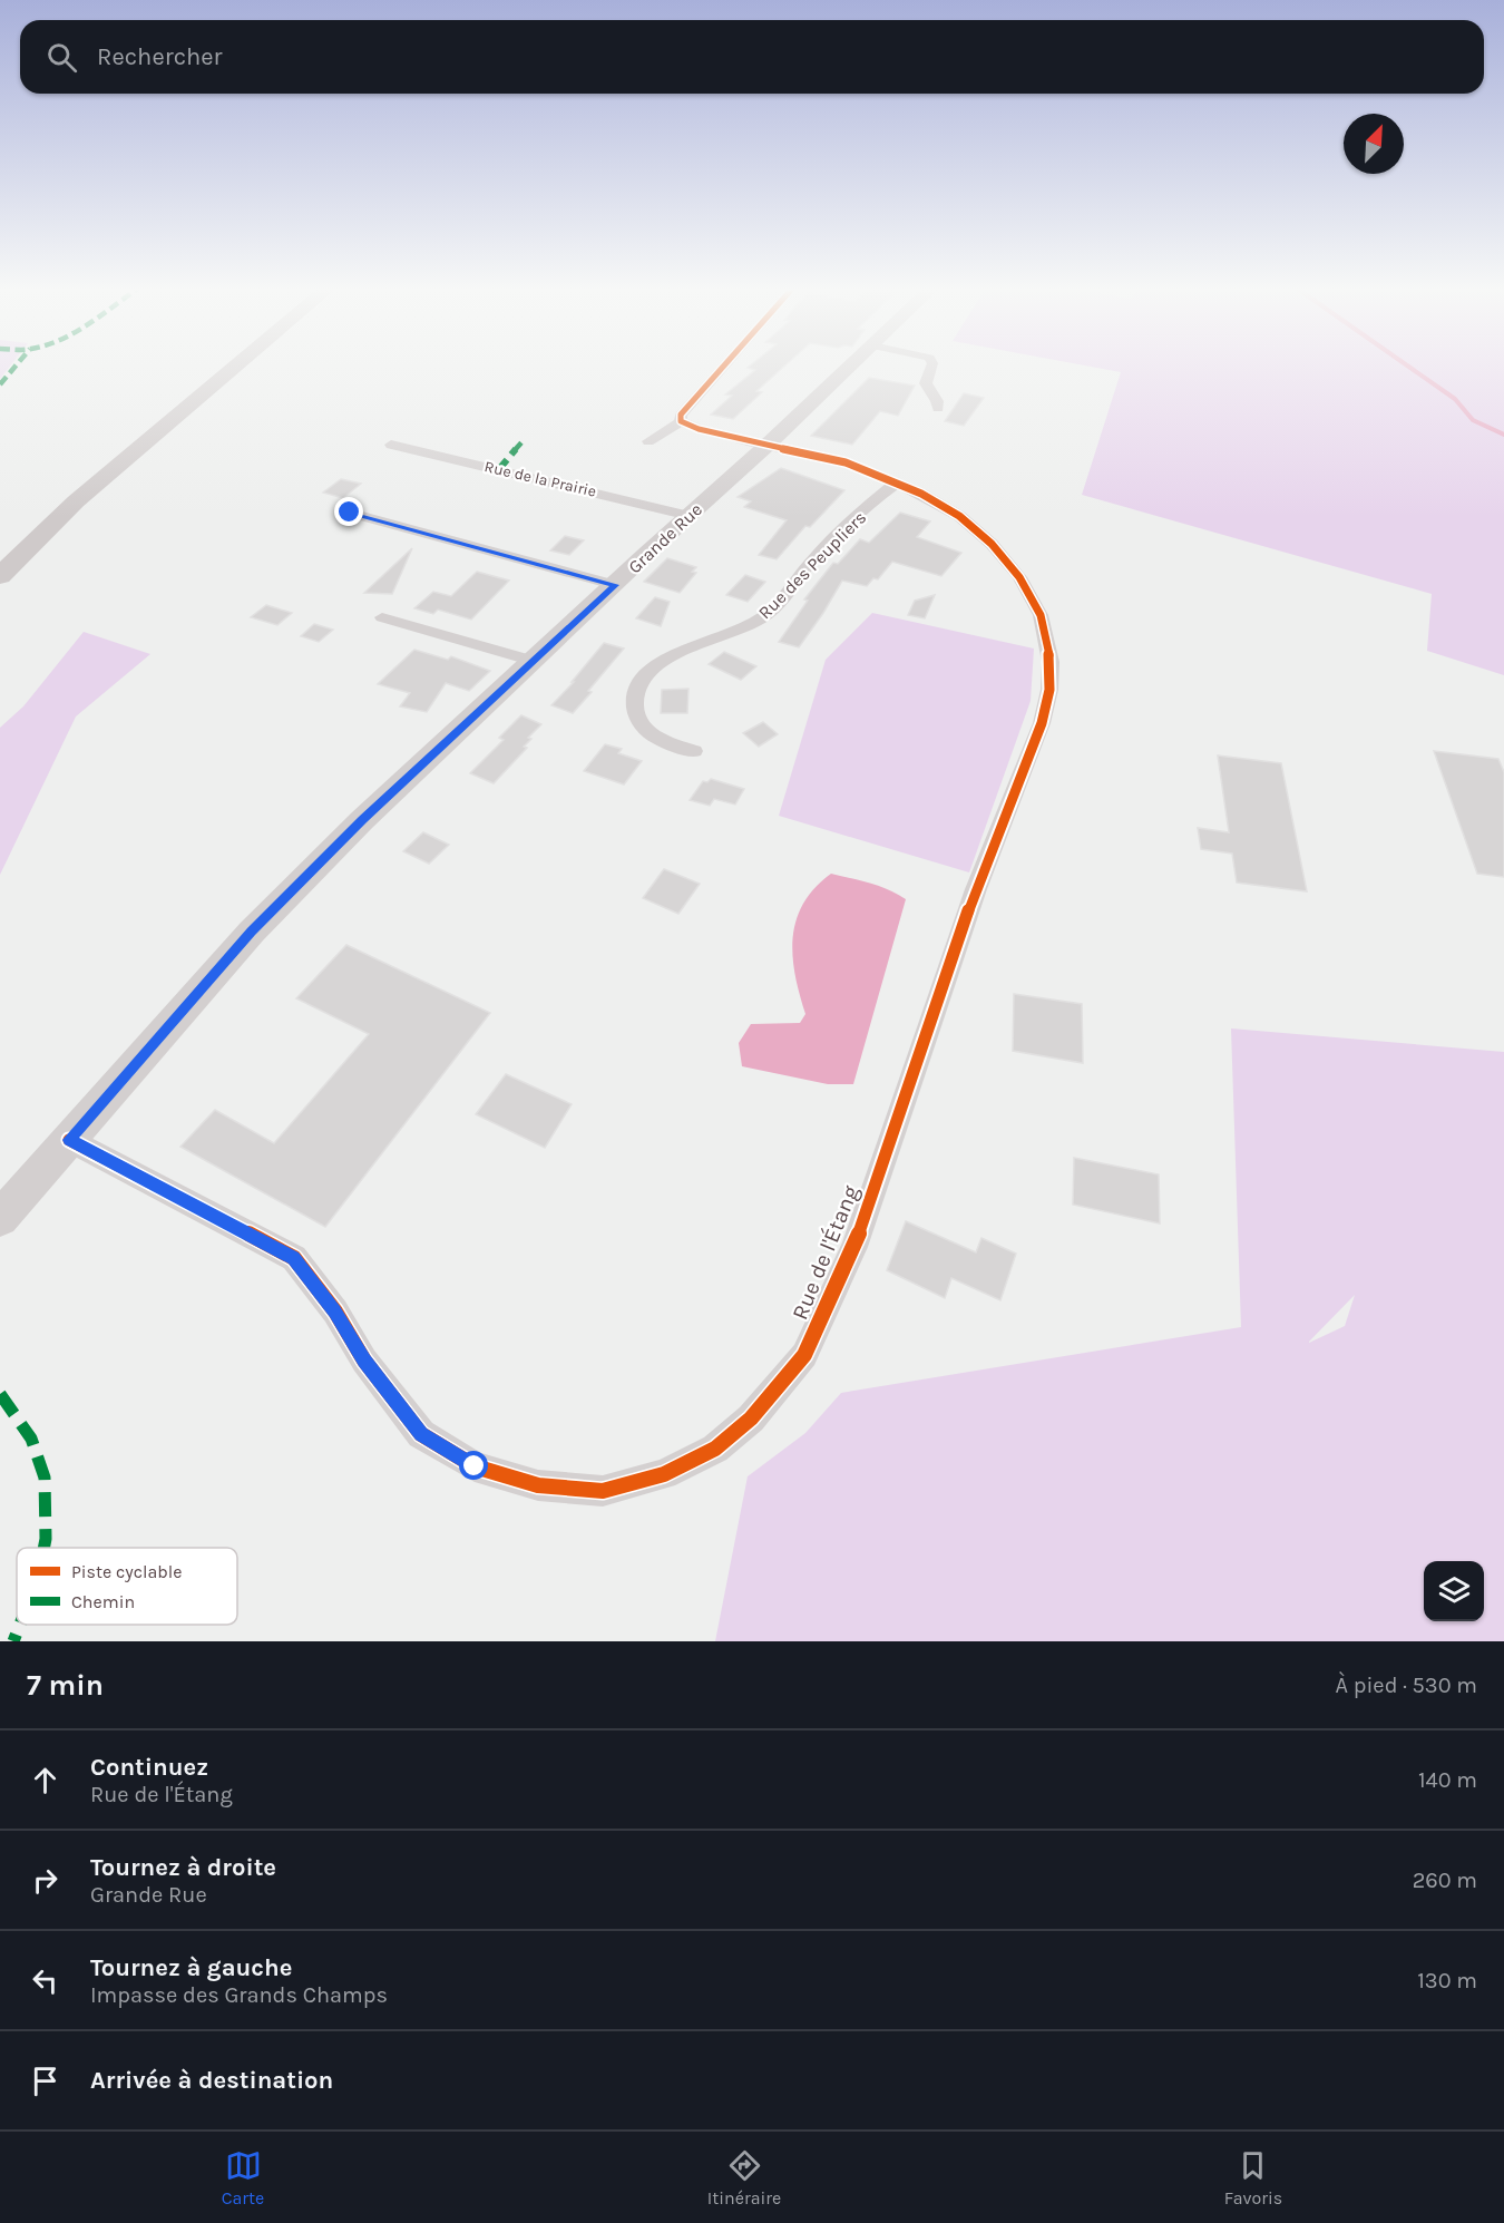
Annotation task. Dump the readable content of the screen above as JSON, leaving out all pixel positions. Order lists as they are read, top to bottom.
{
  "streets": {
    "street": [
      "Rue de la Prairie",
      "Grande Rue",
      "Rue des Peupliers",
      "Rue de l'Étang"
    ]
  },
  "crossings": [
    ["Rue de la Prairie", "Grande Rue"],
    ["Grande Rue", "Rue de l'Étang"],
    ["Rue des Peupliers", "Rue de l'Étang"]
  ],
  "legend": ["Piste cyclable", "Chemin"],
  "north": "top right",
  "page": {
    "search": "Rechercher",
    "heading": ["7 min", "À pied · 530 m"],
    "list": [
      ["Continuez", "Rue de l'Étang", "140 m"],
      ["Tournez à droite", "Grande Rue", "260 m"],
      ["Tournez à gauche", "Impasse des Grands Champs", "130 m"],
      "Arrivée à destination"
    ],
    "nav": ["Carte", "Itinéraire", "Favoris"]
  }
}
